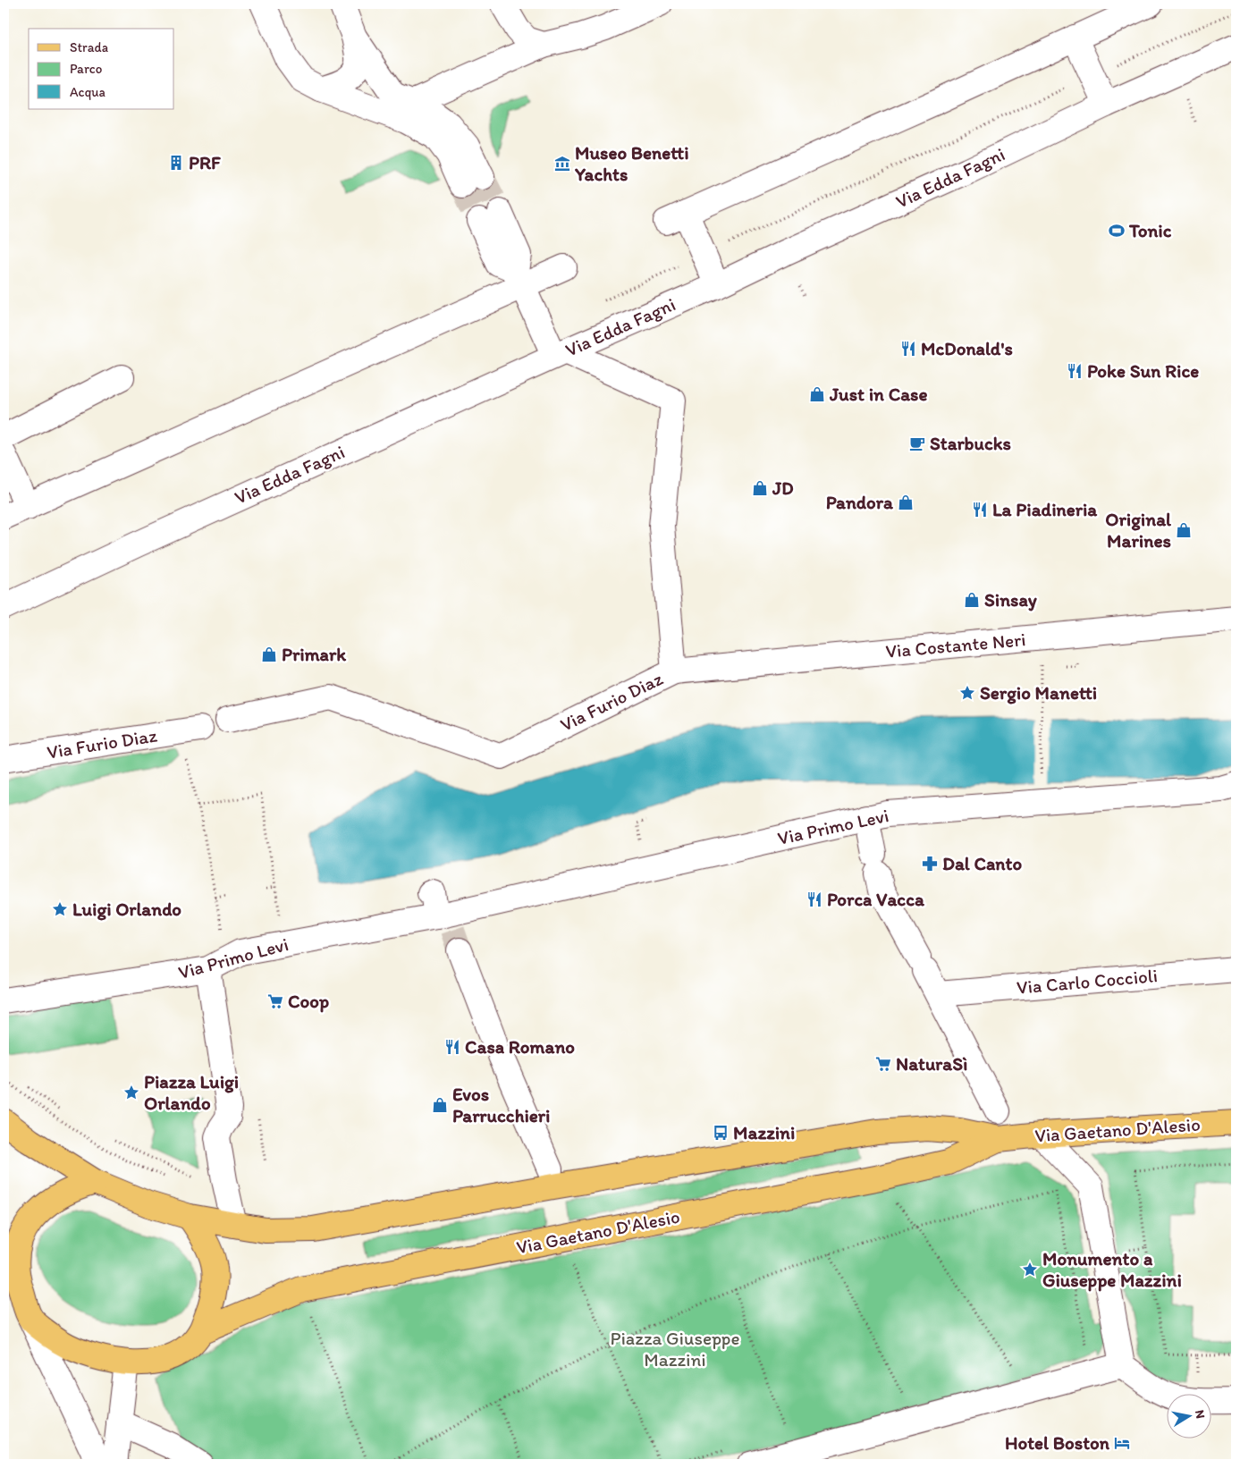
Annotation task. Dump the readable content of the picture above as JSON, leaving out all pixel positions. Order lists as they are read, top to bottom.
{
  "streets": {
    "main road": ["Via Gaetano D'Alesio"],
    "street": [
      "Via Edda Fagni",
      "Via Costante Neri",
      "Via Furio Diaz",
      "Via Primo Levi",
      "Via Carlo Coccioli"
    ]
  },
  "crossings": [
    ["Via Edda Fagni", "Via Furio Diaz"],
    ["Via Costante Neri", "Via Furio Diaz"]
  ],
  "parks": ["Piazza Giuseppe Mazzini"],
  "places": {
    "building": ["PRF"],
    "museum": ["Museo Benetti Yachts"],
    "sports": ["Tonic"],
    "restaurant": [
      "McDonald's",
      "Poke Sun Rice",
      "La Piadineria",
      "Porca Vacca",
      "Casa Romano"
    ],
    "shop": [
      "Just in Case",
      "JD",
      "Pandora",
      "Original Marines",
      "Sinsay",
      "Primark",
      "Evos Parrucchieri"
    ],
    "cafe": ["Starbucks"],
    "place": [
      "Sergio Manetti",
      "Luigi Orlando",
      "Piazza Luigi Orlando",
      "Monumento a Giuseppe Mazzini"
    ],
    "pharmacy": ["Dal Canto"],
    "supermarket": ["Coop", "NaturaSì"],
    "bus stop": ["Mazzini"],
    "hotel": ["Hotel Boston"]
  },
  "legend": ["Strada", "Parco", "Acqua"],
  "north": "right"
}
